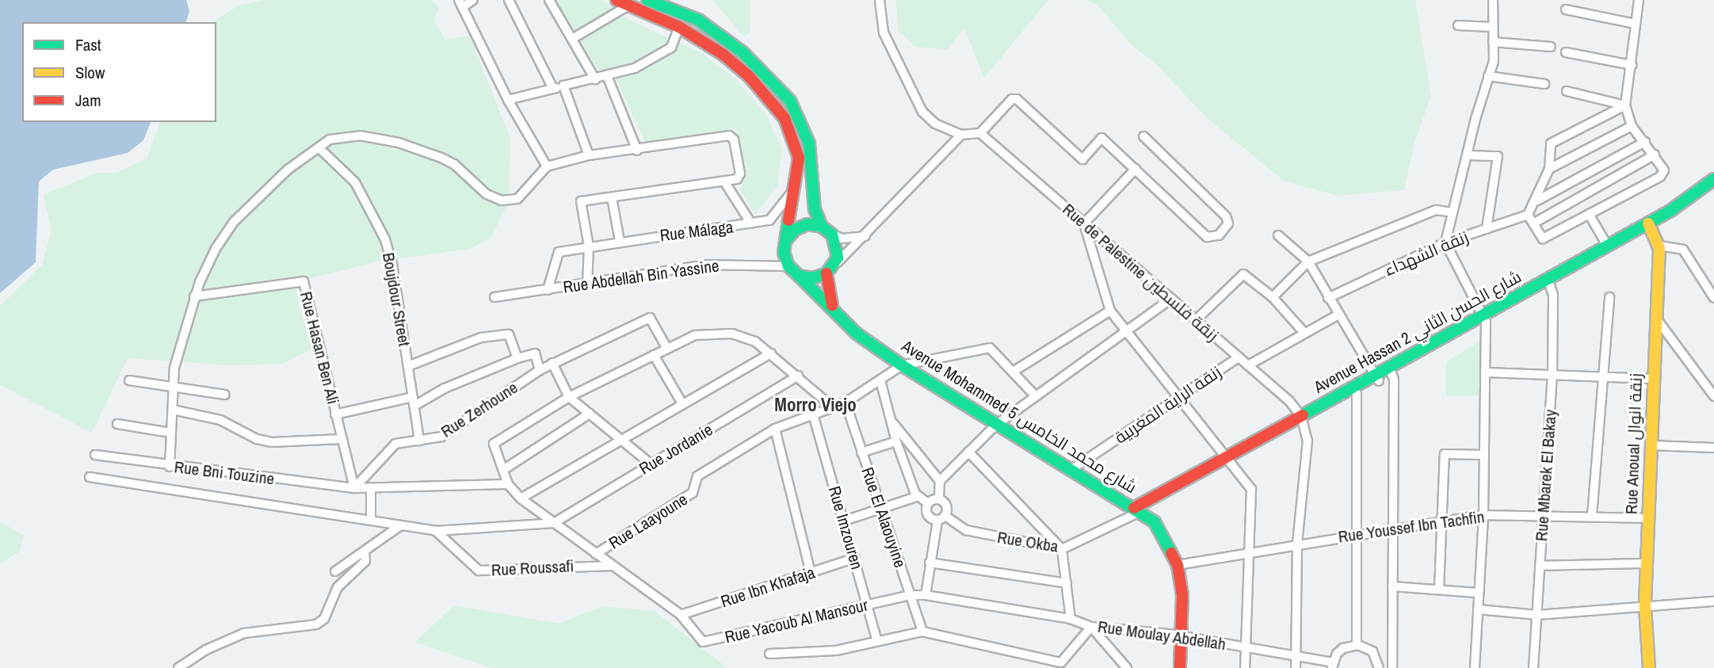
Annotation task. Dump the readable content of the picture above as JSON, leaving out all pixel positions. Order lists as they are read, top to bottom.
{
  "streets": {
    "street": [
      "Rue Málaga",
      "زنقة الشهداء",
      "Rue de Palestine زنقة فلسطين",
      "Rue Abdellah Bin Yassine",
      "Boujdour Street",
      "Avenue Hassan 2 شارع الحسن الثاني",
      "Rue Hasan Ben Ali",
      "زنقة الراية المغربية",
      "Rue Zerhoune",
      "Avenue Mohammed 5 شارع محمد الخامس",
      "Rue Anoual زنقة انوال",
      "Rue Jordanie",
      "Rue Bni Touzine",
      "Rue Mbarek El Bakay",
      "Rue El Alaouyine",
      "Rue Laayoune",
      "Rue Youssef Ibn Tachfin",
      "Rue Imzouren",
      "Rue Okba",
      "Rue Roussafi",
      "Rue Ibn Khafaja",
      "Rue Yacoub Al Mansour",
      "Rue Moulay Abdellah"
    ]
  },
  "crossings": [
    ["Rue Málaga", "Rue Abdellah Bin Yassine"],
    ["Rue de Palestine زنقة فلسطين", "Avenue Hassan 2 شارع الحسن الثاني"],
    ["Rue de Palestine زنقة فلسطين", "زنقة الراية المغربية"],
    ["Rue Abdellah Bin Yassine", "Avenue Mohammed 5 شارع محمد الخامس"],
    ["Boujdour Street", "Rue Zerhoune"],
    ["Avenue Hassan 2 شارع الحسن الثاني", "Avenue Mohammed 5 شارع محمد الخامس"],
    ["Avenue Hassan 2 شارع الحسن الثاني", "Rue Anoual زنقة انوال"],
    ["Avenue Hassan 2 شارع الحسن الثاني", "Rue Mbarek El Bakay"],
    ["Avenue Hassan 2 شارع الحسن الثاني", "Rue Okba"],
    ["Rue Hasan Ben Ali", "Rue Zerhoune"],
    ["Rue Hasan Ben Ali", "Rue Bni Touzine"],
    ["زنقة الراية المغربية", "Avenue Mohammed 5 شارع محمد الخامس"],
    ["Rue Zerhoune", "Rue Bni Touzine"],
    ["Avenue Mohammed 5 شارع محمد الخامس", "Rue Laayoune"],
    ["Avenue Mohammed 5 شارع محمد الخامس", "Rue Youssef Ibn Tachfin"],
    ["Avenue Mohammed 5 شارع محمد الخامس", "Rue Okba"],
    ["Avenue Mohammed 5 شارع محمد الخامس", "Rue Moulay Abdellah"],
    ["Rue Anoual زنقة انوال", "Rue Youssef Ibn Tachfin"],
    ["Rue Mbarek El Bakay", "Rue Youssef Ibn Tachfin"],
    ["Rue El Alaouyine", "Rue Laayoune"],
    ["Rue El Alaouyine", "Rue Yacoub Al Mansour"],
    ["Rue Laayoune", "Rue Imzouren"],
    ["Rue Imzouren", "Rue Ibn Khafaja"],
    ["Rue Imzouren", "Rue Yacoub Al Mansour"],
    ["Rue Ibn Khafaja", "Rue Yacoub Al Mansour"],
    ["Rue Yacoub Al Mansour", "Rue Moulay Abdellah"]
  ],
  "districts": ["Morro Viejo"],
  "legend": ["Fast", "Slow", "Jam"]
}
